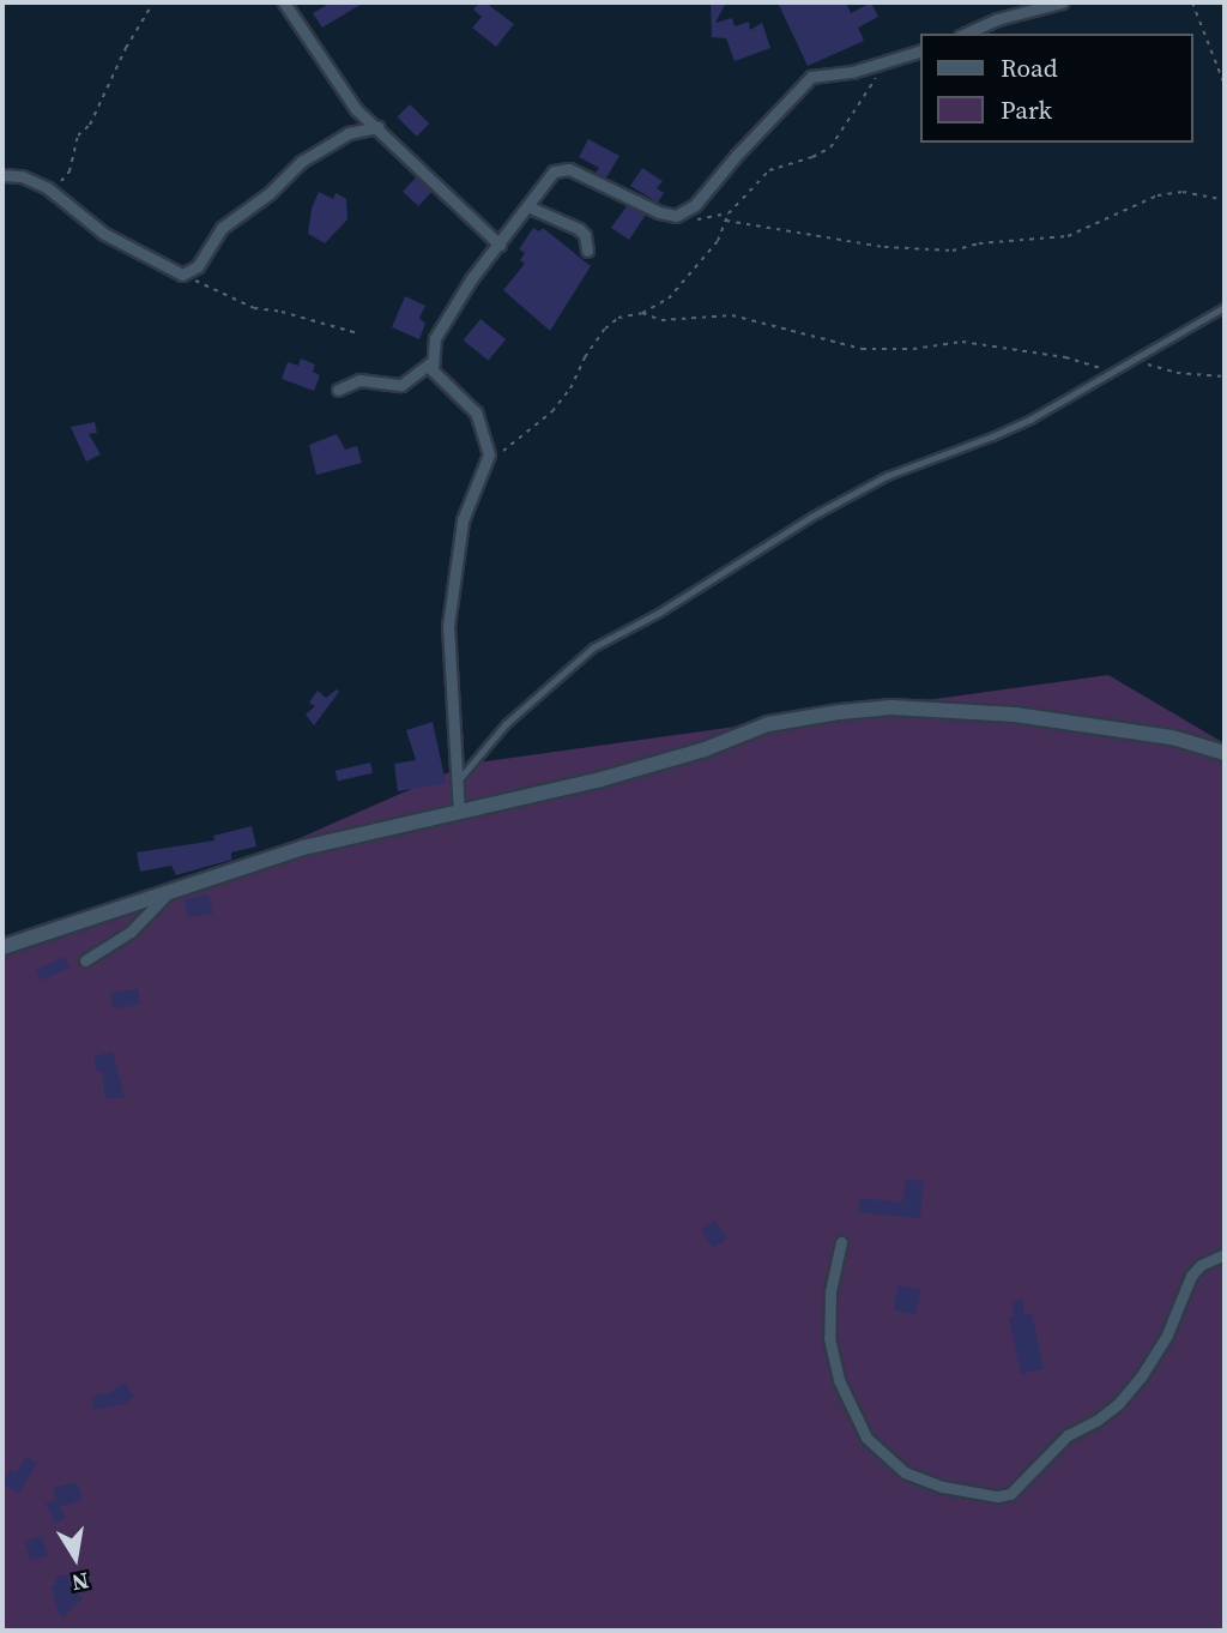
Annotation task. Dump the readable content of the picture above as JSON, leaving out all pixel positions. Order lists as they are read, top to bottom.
{
  "legend": ["Road", "Park"],
  "north": "bottom"
}
